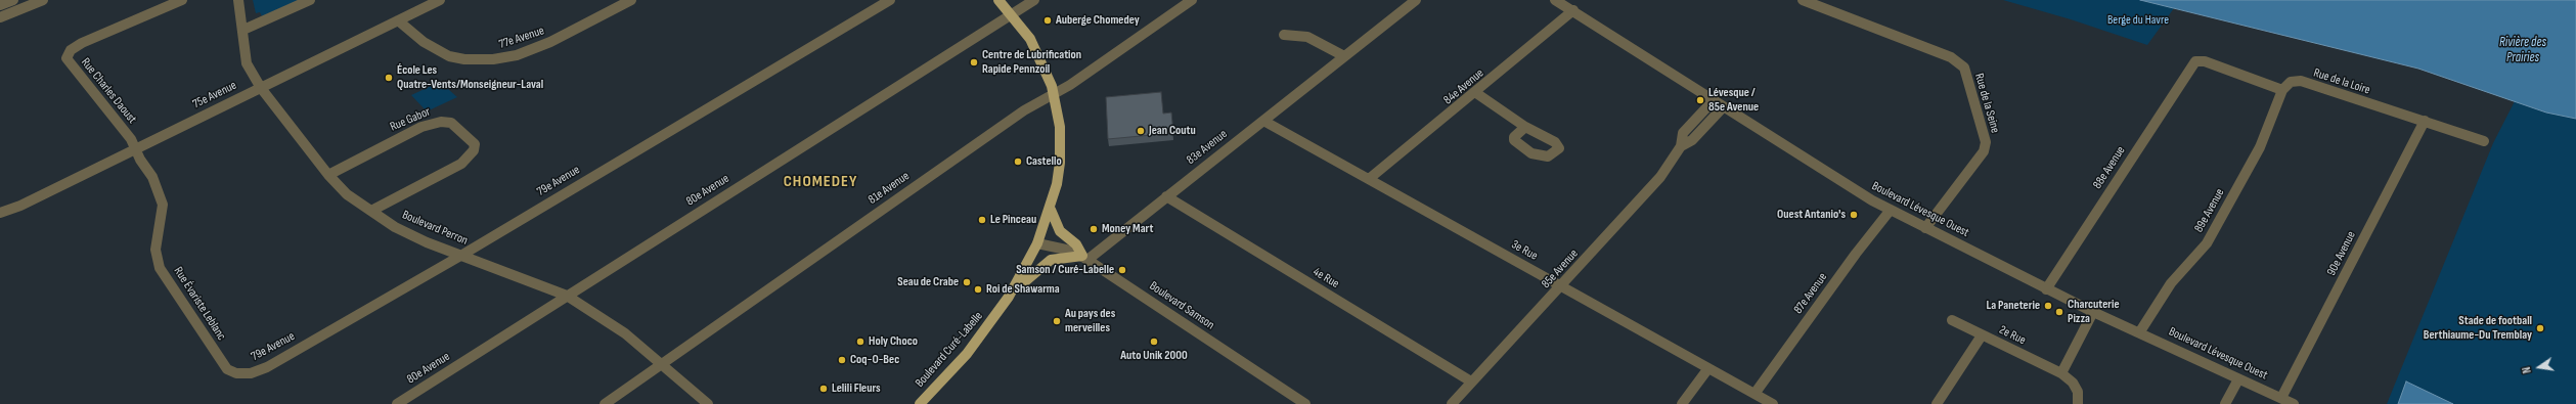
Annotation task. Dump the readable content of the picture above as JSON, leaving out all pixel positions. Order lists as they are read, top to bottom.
{
  "streets": {
    "main road": ["Boulevard Curé-Labelle"],
    "street": [
      "77e Avenue",
      "Rue de la Loire",
      "84e Avenue",
      "Rue Charles Daoust",
      "75e Avenue",
      "Rue de la Seine",
      "Rue Gabor",
      "83e Avenue",
      "88e Avenue",
      "79e Avenue",
      "81e Avenue",
      "80e Avenue",
      "Boulevard Lévesque Ouest",
      "89e Avenue",
      "Boulevard Perron",
      "3e Rue",
      "90e Avenue",
      "85e Avenue",
      "4e Rue",
      "87e Avenue",
      "Rue Évariste Leblanc",
      "Boulevard Samson",
      "2e Rue"
    ]
  },
  "crossings": [
    ["77e Avenue", "75e Avenue"],
    ["Rue de la Loire", "88e Avenue"],
    ["Rue de la Loire", "89e Avenue"],
    ["Rue de la Loire", "90e Avenue"],
    ["84e Avenue", "Boulevard Lévesque Ouest"],
    ["84e Avenue", "3e Rue"],
    ["Rue Charles Daoust", "75e Avenue"],
    ["Rue Charles Daoust", "Rue Évariste Leblanc"],
    ["75e Avenue", "Boulevard Perron"],
    ["75e Avenue", "Rue Évariste Leblanc"],
    ["Rue de la Seine", "Boulevard Lévesque Ouest"],
    ["Rue Gabor", "Boulevard Perron"],
    ["83e Avenue", "3e Rue"],
    ["83e Avenue", "4e Rue"],
    ["83e Avenue", "Boulevard Samson"],
    ["88e Avenue", "Boulevard Lévesque Ouest"],
    ["88e Avenue", "89e Avenue"],
    ["79e Avenue", "Boulevard Perron"],
    ["79e Avenue", "Rue Évariste Leblanc"],
    ["81e Avenue", "Boulevard Perron"],
    ["81e Avenue", "Boulevard Curé-Labelle"],
    ["80e Avenue", "Boulevard Perron"],
    ["80e Avenue", "Boulevard Curé-Labelle"],
    ["Boulevard Lévesque Ouest", "89e Avenue"],
    ["Boulevard Lévesque Ouest", "90e Avenue"],
    ["Boulevard Lévesque Ouest", "85e Avenue"],
    ["Boulevard Lévesque Ouest", "87e Avenue"],
    ["3e Rue", "85e Avenue"],
    ["3e Rue", "87e Avenue"],
    ["85e Avenue", "4e Rue"],
    ["Boulevard Samson", "Boulevard Curé-Labelle"]
  ],
  "districts": ["CHOMEDEY"],
  "water": ["Rivière des Prairies"],
  "parks": ["Berge du Havre"],
  "places": [
    "Auberge Chomedey",
    "Centre de Lubrification Rapide Pennzoil",
    "École Les Quatre-Vents/Monseigneur-Laval",
    "Lévesque / 85e Avenue",
    "Jean Coutu",
    "Castello",
    "Ouest Antanio's",
    "Le Pinceau",
    "Money Mart",
    "Samson / Curé-Labelle",
    "Seau de Crabe",
    "Roi de Shawarma",
    "La Paneterie",
    "Charcuterie Pizza",
    "Au pays des merveilles",
    "Stade de football Berthiaume-Du Tremblay",
    "Holy Choco",
    "Auto Unik 2000",
    "Coq-O-Bec",
    "Lelili Fleurs"
  ],
  "north": "left"
}
